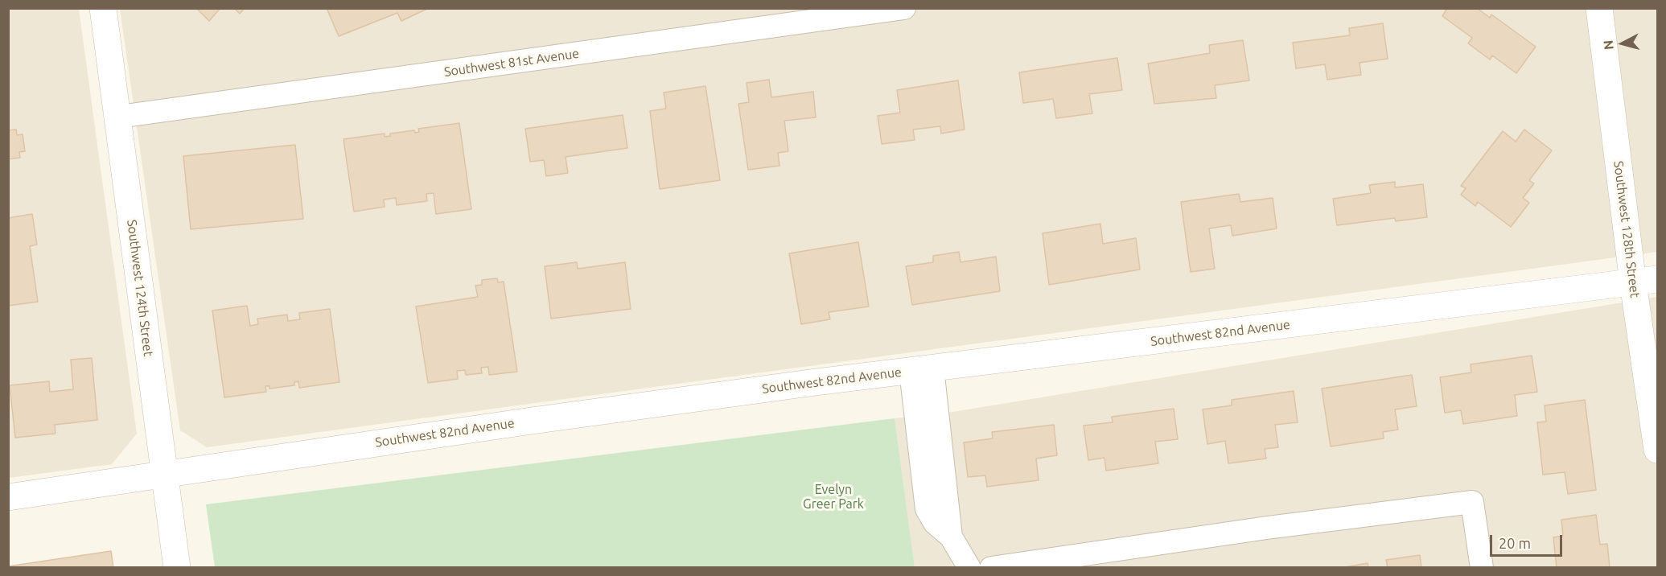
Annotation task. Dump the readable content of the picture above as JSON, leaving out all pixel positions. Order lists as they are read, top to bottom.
{
  "streets": {
    "street": [
      "Southwest 81st Avenue",
      "Southwest 128th Street",
      "Southwest 124th Street",
      "Southwest 82nd Avenue"
    ]
  },
  "crossings": [
    ["Southwest 81st Avenue", "Southwest 124th Street"],
    ["Southwest 128th Street", "Southwest 82nd Avenue"],
    ["Southwest 124th Street", "Southwest 82nd Avenue"]
  ],
  "parks": ["Evelyn Greer Park"],
  "scale_bar": "20 m",
  "north": "left"
}
